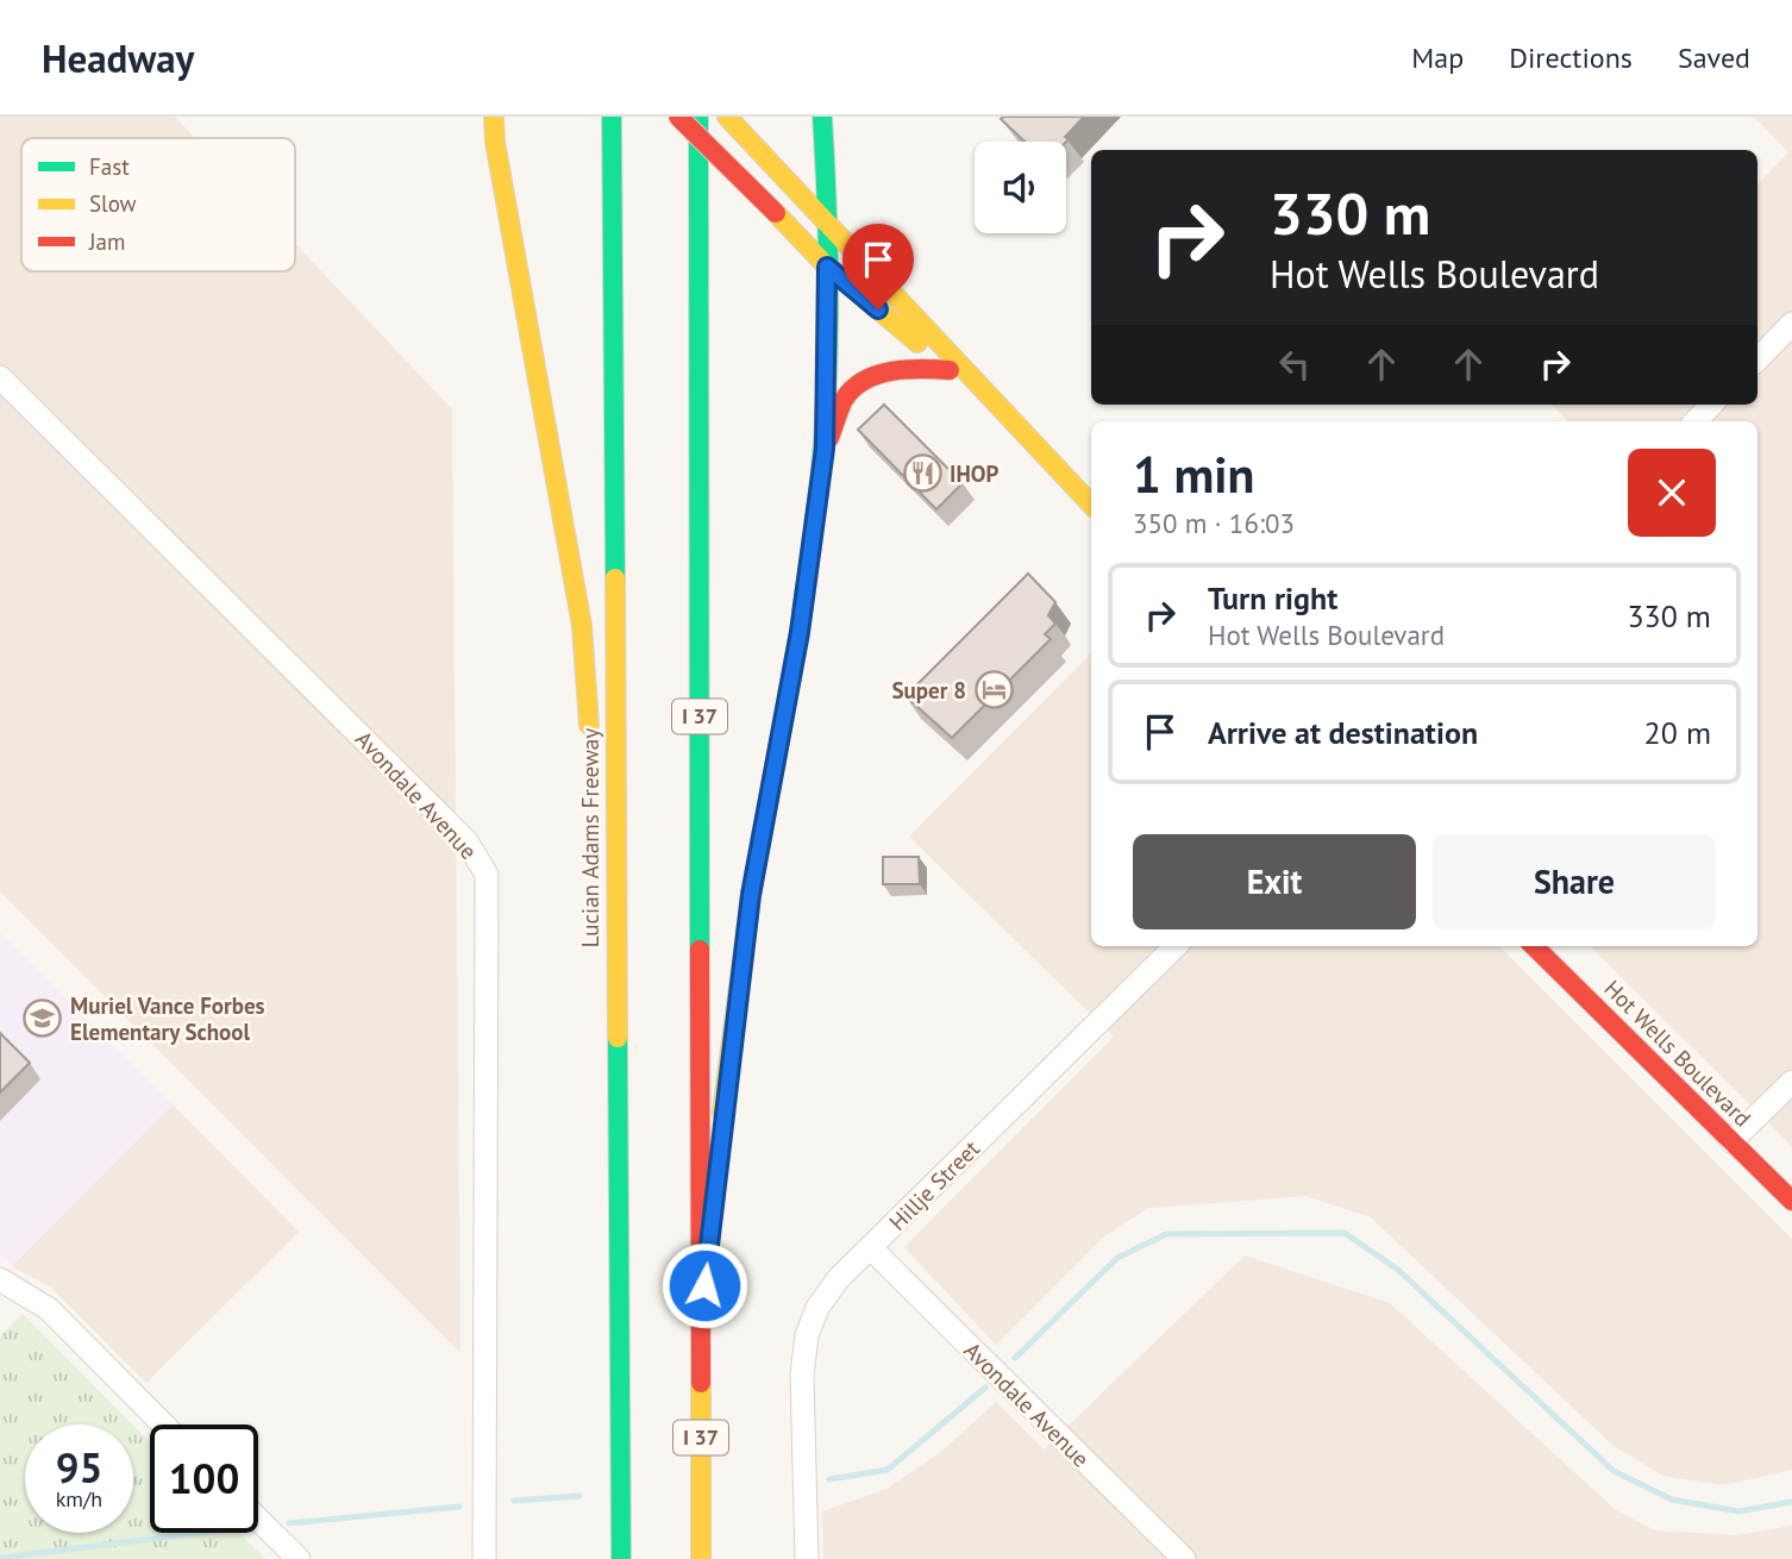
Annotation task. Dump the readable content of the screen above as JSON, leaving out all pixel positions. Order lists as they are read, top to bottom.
{
  "streets": {
    "main road": ["I 37", "Lucian Adams Freeway", "Hot Wells Boulevard"],
    "street": ["Avondale Avenue", "Hillje Street"]
  },
  "crossings": [
    ["Avondale Avenue", "Hillje Street"]
  ],
  "places": {
    "restaurant": ["IHOP"],
    "hotel": ["Super 8"],
    "school or university": ["Muriel Vance Forbes Elementary School"]
  },
  "legend": ["Fast", "Slow", "Jam"],
  "page": {
    "header": "Headway",
    "nav": ["Map", "Directions", "Saved"],
    "turn": ["330 m", "Hot Wells Boulevard"],
    "heading": ["1 min", "350 m · 16:03"],
    "list": [
      {
        "name": "Turn right",
        "note": "Hot Wells Boulevard",
        "value": "330 m"
      },
      {
        "name": "Arrive at destination",
        "value": "20 m"
      }
    ],
    "buttons": ["Exit", "Share"],
    "speed": "95 km/h",
    "limit": "100"
  }
}
